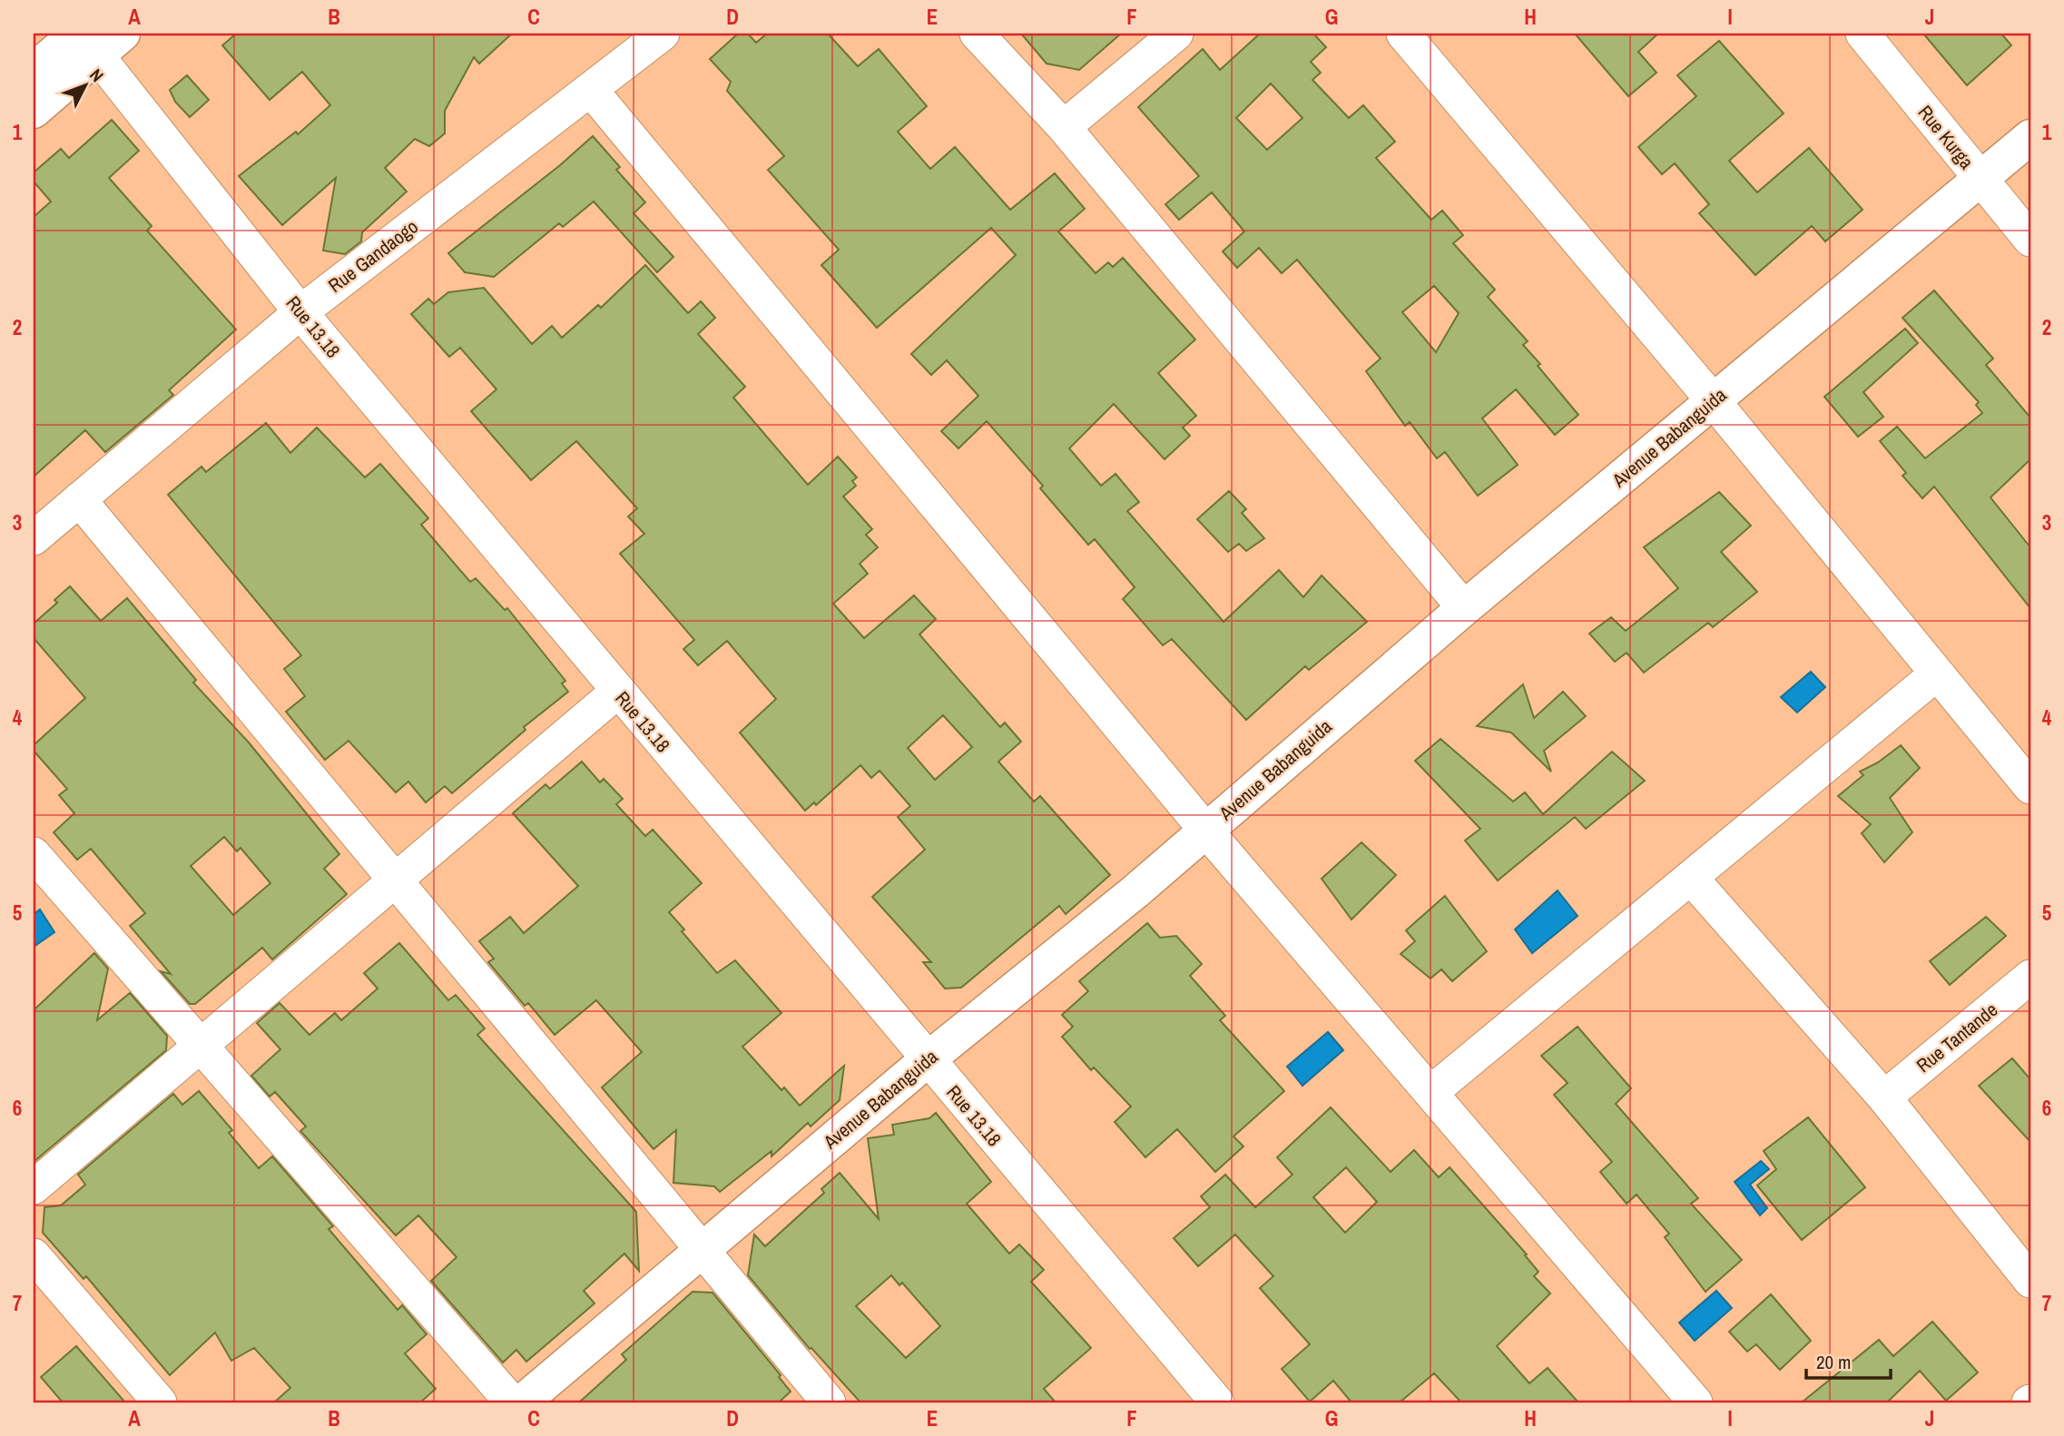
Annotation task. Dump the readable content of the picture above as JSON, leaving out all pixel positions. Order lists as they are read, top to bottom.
{
  "streets": {
    "street": [
      "Rue Kurga",
      "Rue Gandaogo",
      "Rue 13.18",
      "Avenue Babanguida",
      "Rue Tantande"
    ]
  },
  "crossings": [
    ["Rue Kurga", "Avenue Babanguida"],
    ["Rue Gandaogo", "Rue 13.18"],
    ["Rue 13.18", "Avenue Babanguida"]
  ],
  "scale_bar": "20 m",
  "north": "top right",
  "grid": {
    "columns": [
      "A",
      "B",
      "C",
      "D",
      "E",
      "F",
      "G",
      "H",
      "I",
      "J"
    ],
    "rows": [
      "1",
      "2",
      "3",
      "4",
      "5",
      "6",
      "7"
    ]
  }
}
